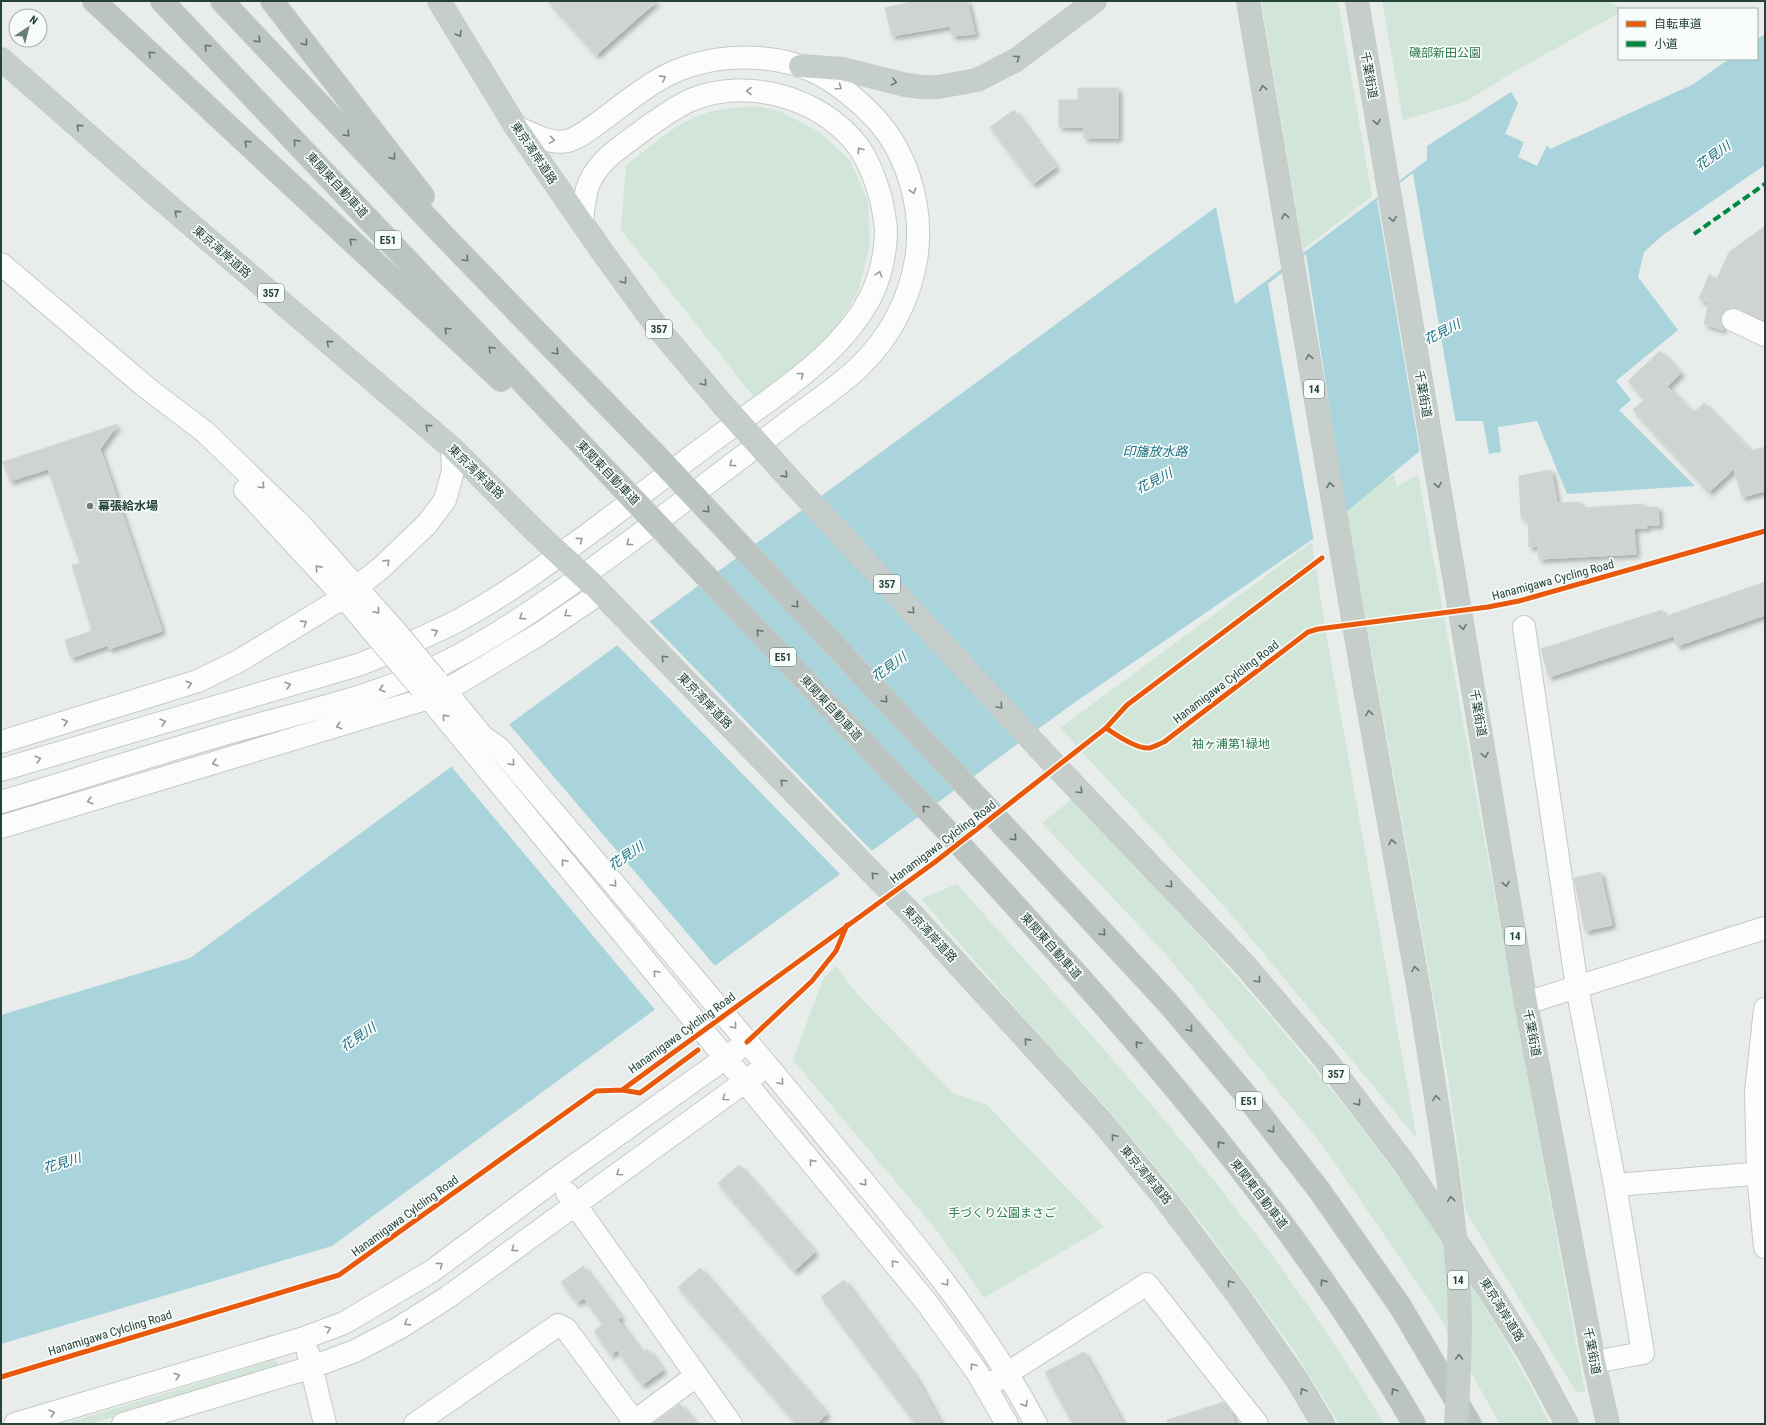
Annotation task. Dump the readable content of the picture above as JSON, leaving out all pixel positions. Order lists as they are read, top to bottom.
{
  "streets": {
    "highway": [
      "千葉街道",
      "東京湾岸道路",
      "東関東自動車道",
      "E51",
      "357",
      "14"
    ],
    "cycle path": ["Hanamigawa Cycling Road"]
  },
  "water": ["花見川", "印旛放水路"],
  "parks": ["磯部新田公園", "袖ヶ浦第1緑地", "手づくり公園まさご"],
  "places": ["幕張給水場"],
  "legend": ["自転車道", "小道"],
  "north": "top right"
}
